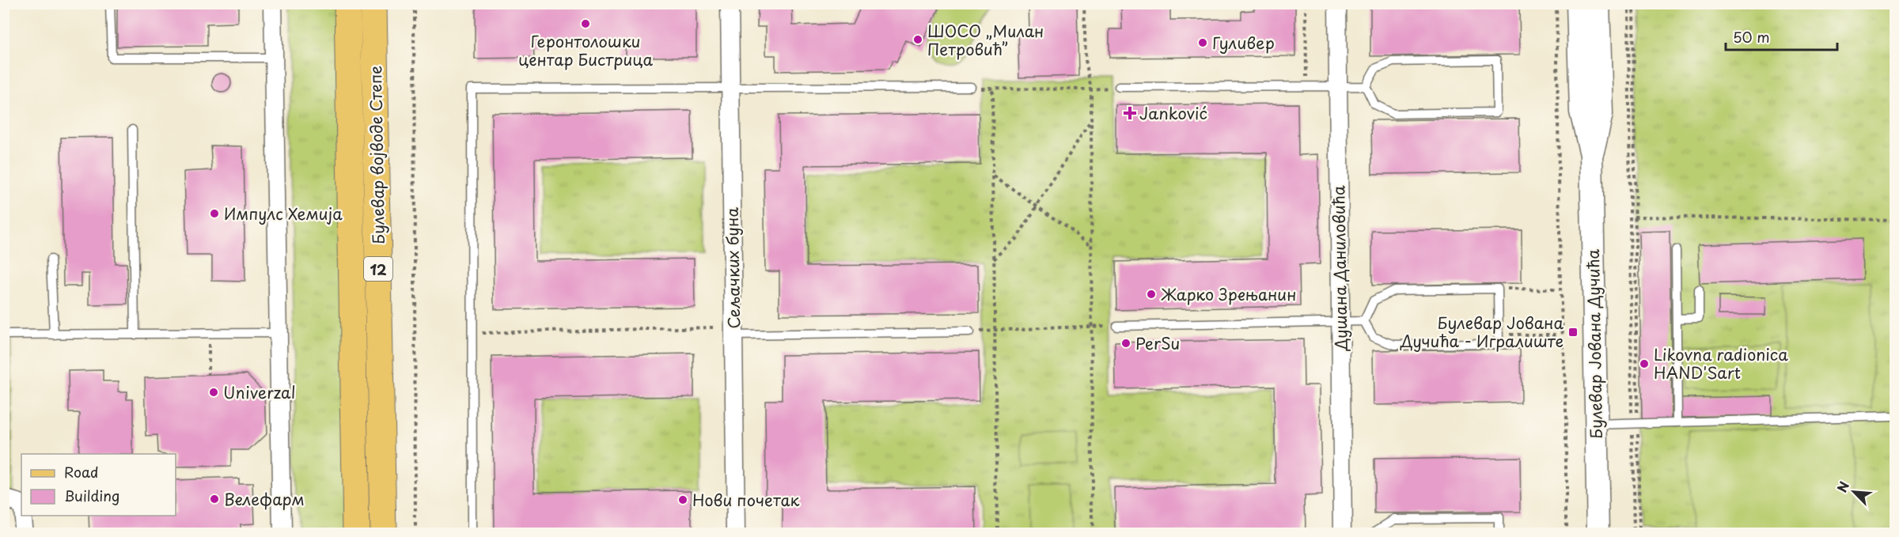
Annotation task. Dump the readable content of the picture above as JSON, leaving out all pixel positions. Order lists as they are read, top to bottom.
{
  "streets": {
    "main road": ["Булевар војводе Степе", "12"],
    "street": ["Сељачких буна", "Душана Даниловића", "Булевар Јована Дучића"]
  },
  "places": {
    "other": [
      "Геронтолошки центар Бистрица",
      "ШОСО „Милан Петровић”",
      "Гуливер",
      "Импулс Хемија",
      "Жарко Зрењанин",
      "PerSu",
      "Likovna radionica HAND'Sart",
      "Univerzal",
      "Велефарм",
      "Нови почетак"
    ],
    "health": ["Janković"],
    "transit": ["Булевар Јована Дучића - Игралиште"]
  },
  "legend": ["Road", "Building"],
  "scale_bar": "50 m",
  "north": "top left"
}
